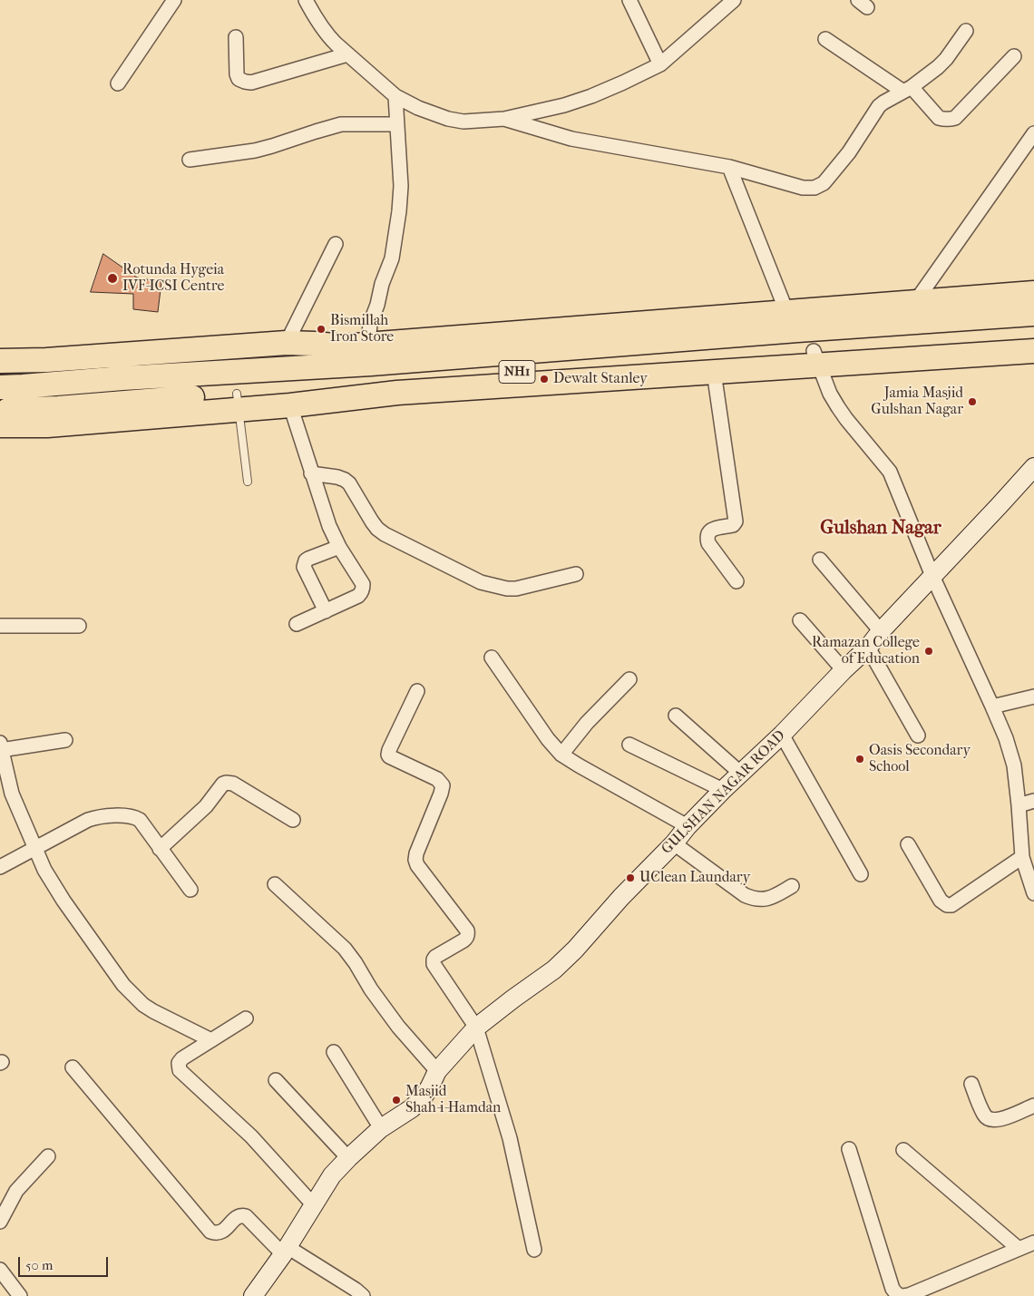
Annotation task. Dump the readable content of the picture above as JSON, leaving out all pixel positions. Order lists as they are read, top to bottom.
{
  "streets": {
    "highway": ["NH1"],
    "street": ["GULSHAN NAGAR ROAD"]
  },
  "districts": ["Gulshan Nagar"],
  "places": [
    "Rotunda Hygeia IVF-ICSI Centre",
    "Bismillah Iron Store",
    "Dewalt Stanley",
    "Jamia Masjid Gulshan Nagar",
    "Ramazan College of Education",
    "Oasis Secondary School",
    "UClean Laundary",
    "Masjid Shah-i-Hamdan"
  ],
  "scale_bar": "50 m"
}
